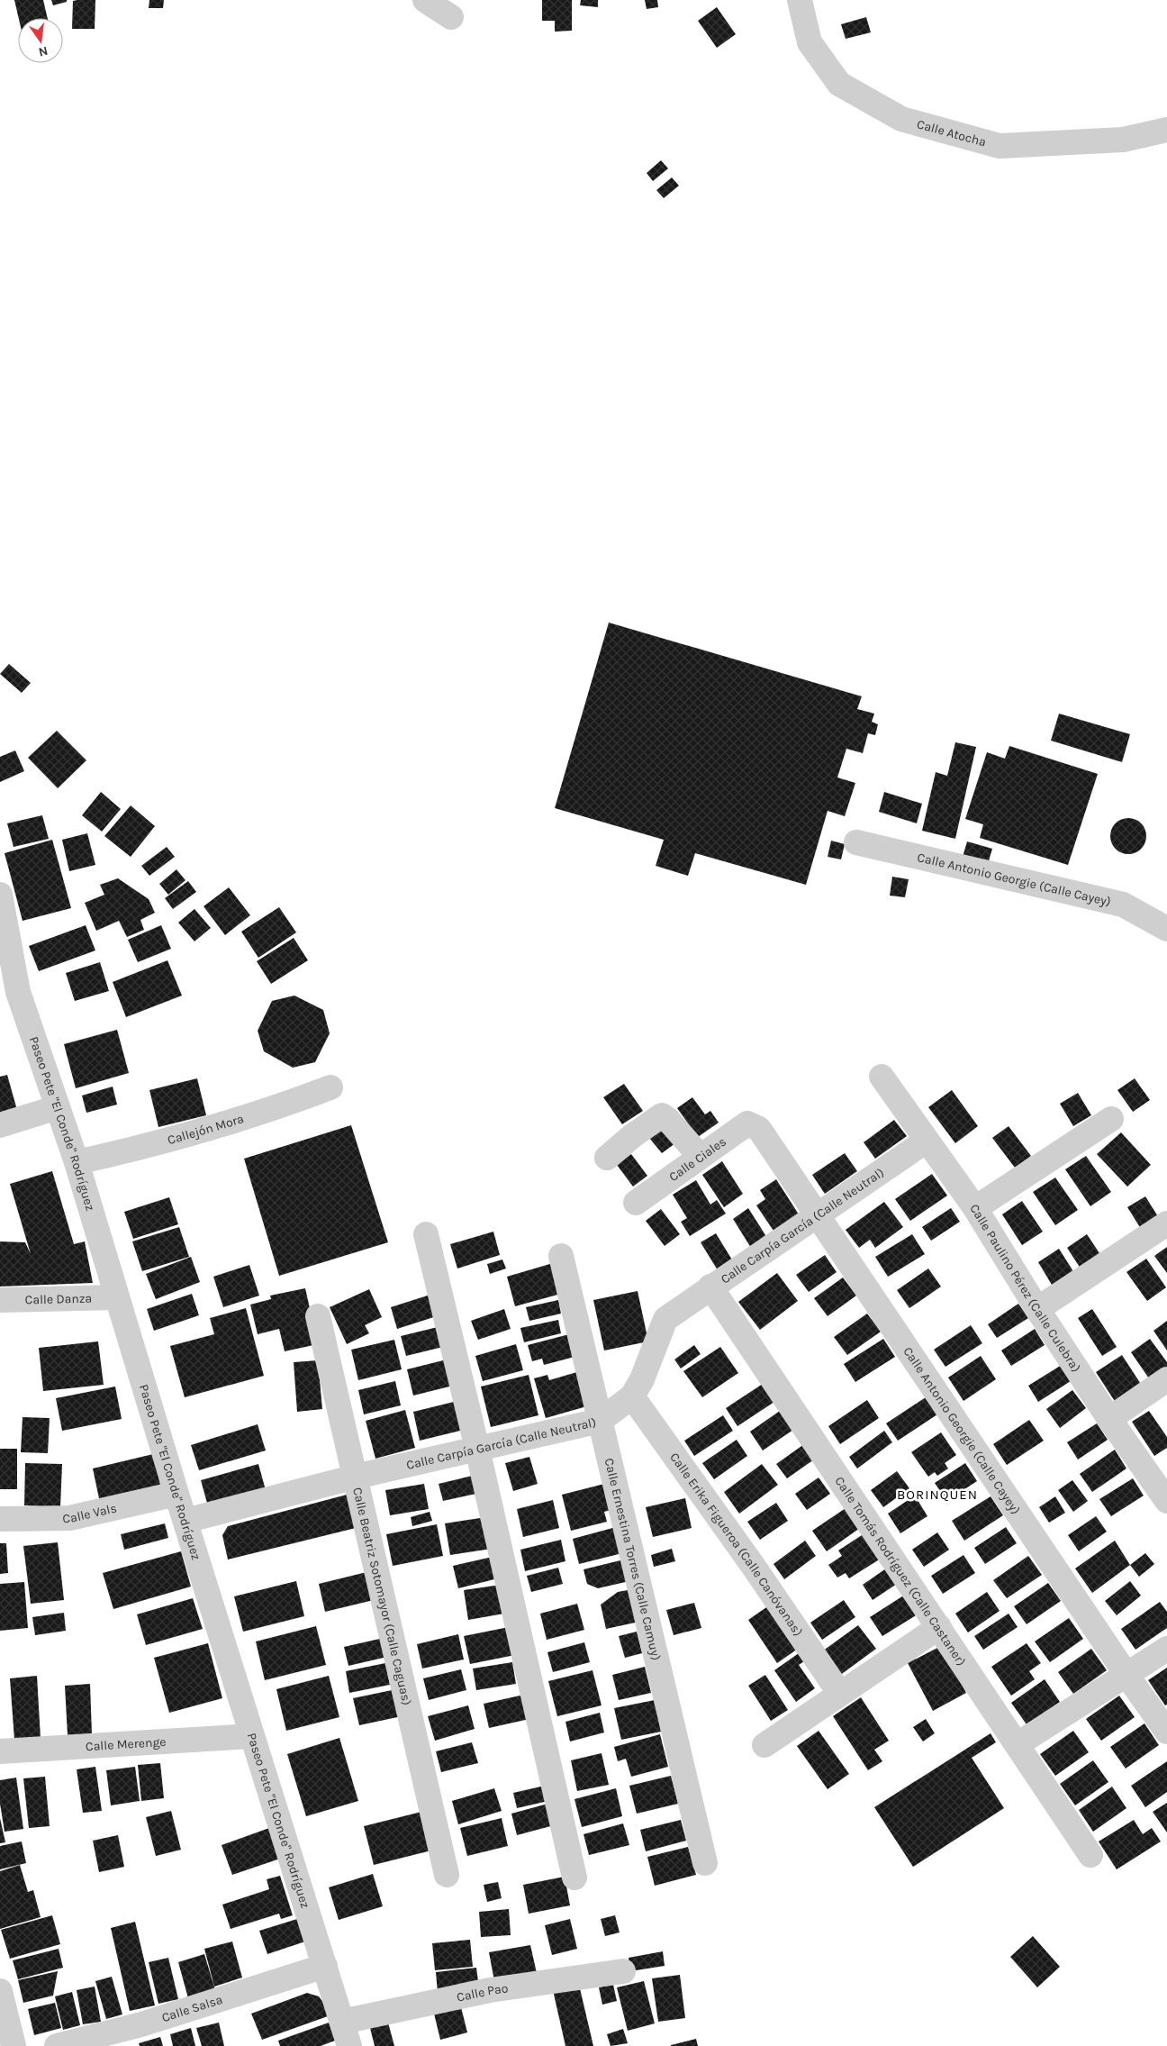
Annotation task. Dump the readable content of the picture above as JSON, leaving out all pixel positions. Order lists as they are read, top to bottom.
{
  "streets": {
    "street": [
      "Calle Atocha",
      "Calle Antonio Georgie (Calle Cayey)",
      "Paseo Pete \"El Conde\" Rodríguez",
      "Callejón Mora",
      "Calle Ciales",
      "Calle Carpía García (Calle Neutral)",
      "Calle Paulino Pérez (Calle Culebra)",
      "Calle Danza",
      "Calle Vals",
      "Calle Erika Figueroa (Calle Canóvanas)",
      "Calle Ernestina Torres (Calle Camuy)",
      "Calle Tomás Rodríguez (Calle Castaner)",
      "Calle Beatriz Sotomayor (Calle Caguas)",
      "Calle Merenge",
      "Calle Pao",
      "Calle Salsa"
    ]
  },
  "crossings": [
    ["Calle Antonio Georgie (Calle Cayey)", "Calle Ciales"],
    ["Calle Antonio Georgie (Calle Cayey)", "Calle Carpía García (Calle Neutral)"],
    ["Paseo Pete \"El Conde\" Rodríguez", "Callejón Mora"],
    ["Paseo Pete \"El Conde\" Rodríguez", "Calle Carpía García (Calle Neutral)"],
    ["Paseo Pete \"El Conde\" Rodríguez", "Calle Danza"],
    ["Paseo Pete \"El Conde\" Rodríguez", "Calle Vals"],
    ["Paseo Pete \"El Conde\" Rodríguez", "Calle Merenge"],
    ["Paseo Pete \"El Conde\" Rodríguez", "Calle Pao"],
    ["Paseo Pete \"El Conde\" Rodríguez", "Calle Salsa"],
    ["Calle Carpía García (Calle Neutral)", "Calle Paulino Pérez (Calle Culebra)"],
    ["Calle Carpía García (Calle Neutral)", "Calle Erika Figueroa (Calle Canóvanas)"],
    ["Calle Carpía García (Calle Neutral)", "Calle Ernestina Torres (Calle Camuy)"],
    ["Calle Carpía García (Calle Neutral)", "Calle Tomás Rodríguez (Calle Castaner)"],
    ["Calle Carpía García (Calle Neutral)", "Calle Beatriz Sotomayor (Calle Caguas)"]
  ],
  "districts": ["BORINQUEN"],
  "north": "bottom"
}
